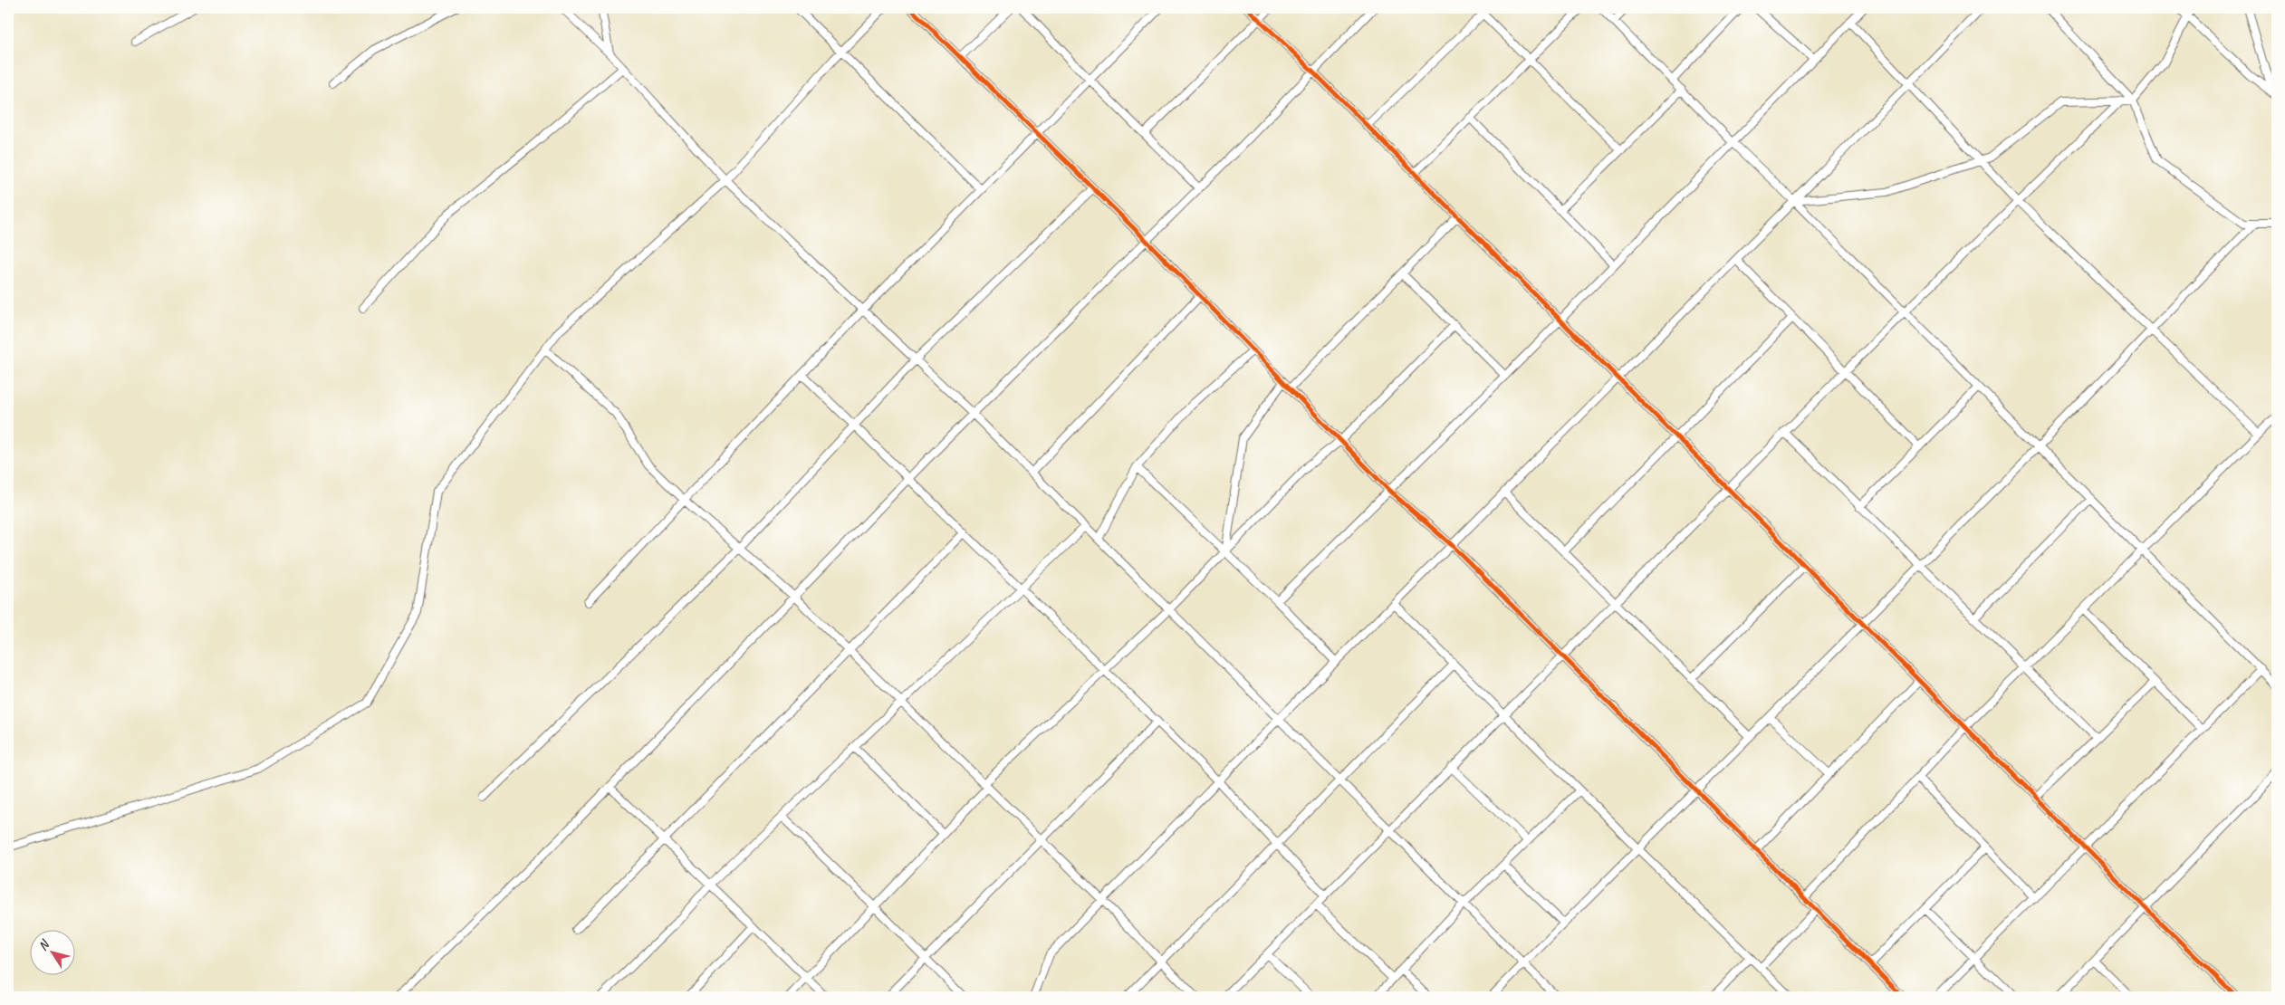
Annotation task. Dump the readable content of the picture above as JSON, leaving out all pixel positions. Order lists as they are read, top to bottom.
{
  "north": "top left"
}
